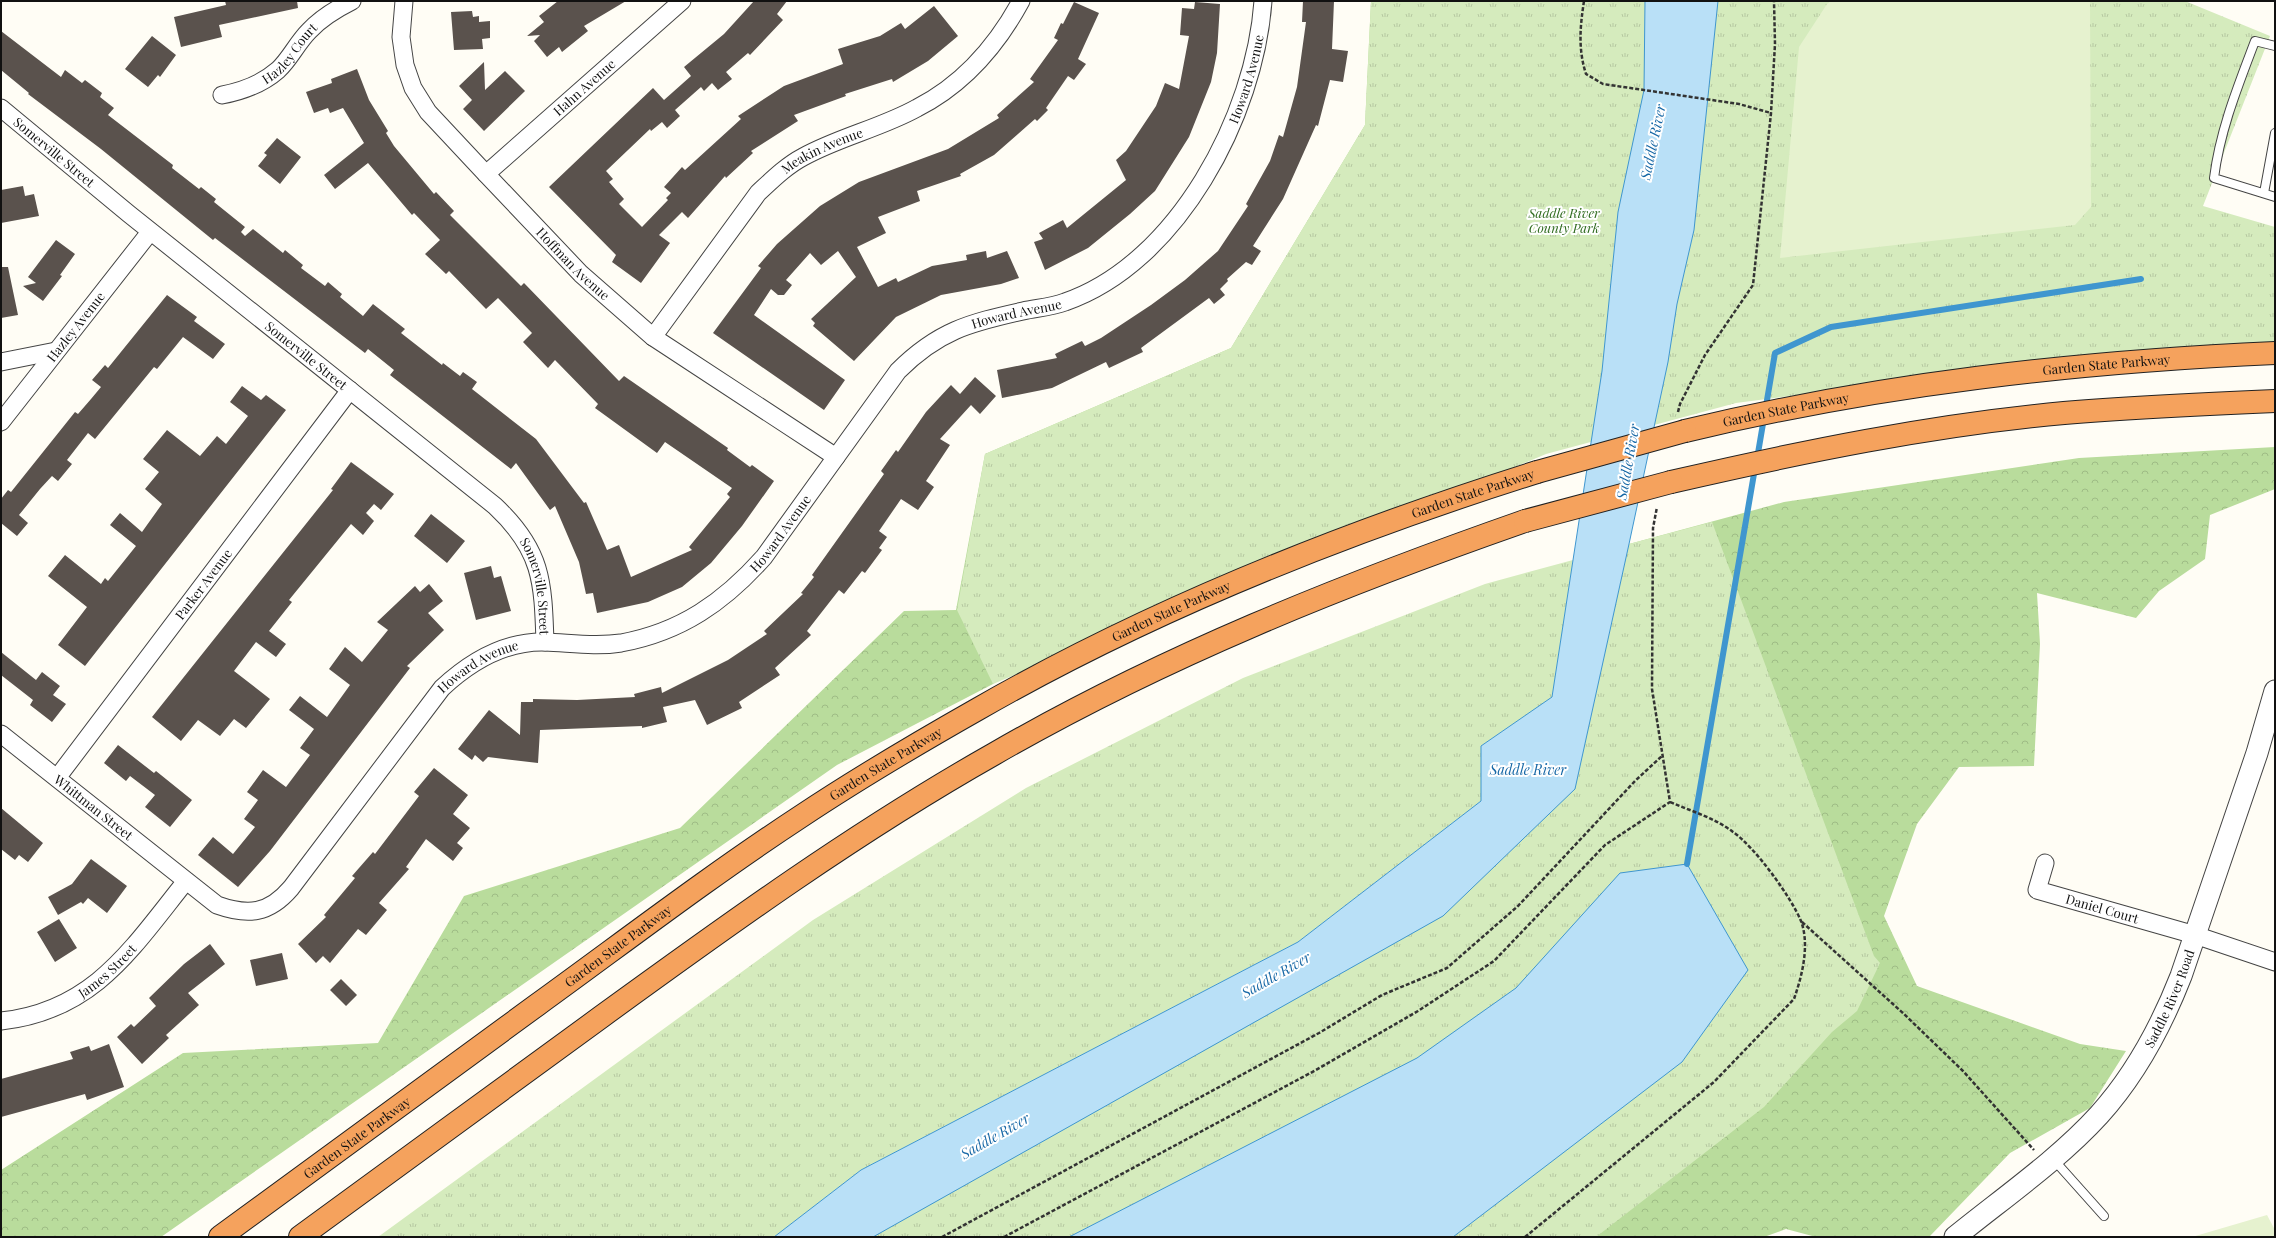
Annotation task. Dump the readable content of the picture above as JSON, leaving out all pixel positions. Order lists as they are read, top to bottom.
{
  "streets": {
    "highway": ["Garden State Parkway"],
    "street": [
      "Hazley Court",
      "Howard Avenue",
      "Hahn Avenue",
      "Somerville Street",
      "Meakin Avenue",
      "Hoffman Avenue",
      "Hazley Avenue",
      "Parker Avenue",
      "Whittman Street",
      "Daniel Court",
      "James Street",
      "Saddle River Road"
    ]
  },
  "crossings": [
    ["Howard Avenue", "Somerville Street"],
    ["Howard Avenue", "Hoffman Avenue"],
    ["Howard Avenue", "Whittman Street"],
    ["Howard Avenue", "James Street"],
    ["Hahn Avenue", "Hoffman Avenue"],
    ["Somerville Street", "Hazley Avenue"],
    ["Somerville Street", "Parker Avenue"],
    ["Meakin Avenue", "Hoffman Avenue"],
    ["Parker Avenue", "Whittman Street"],
    ["Whittman Street", "James Street"],
    ["Daniel Court", "Saddle River Road"]
  ],
  "water": ["Saddle River"],
  "parks": ["Saddle River County Park"]
}
